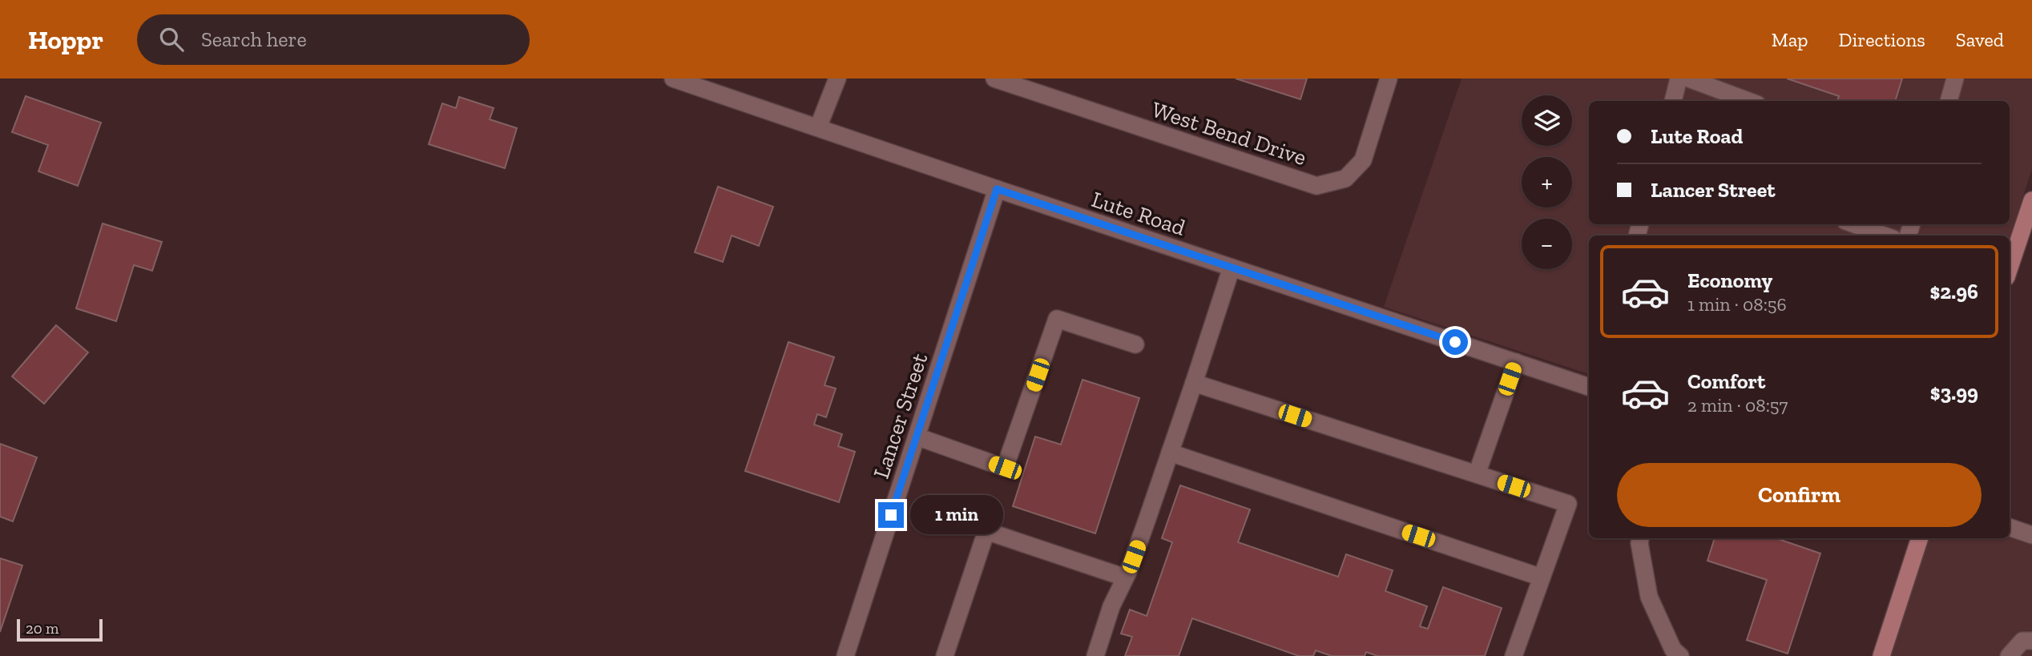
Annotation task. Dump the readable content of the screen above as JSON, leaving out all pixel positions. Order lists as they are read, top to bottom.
{
  "streets": {
    "street": ["West Bend Drive", "Lute Road", "Lancer Street"]
  },
  "crossings": [
    ["Lute Road", "Lancer Street"]
  ],
  "scale_bar": "20 m",
  "page": {
    "header": "Hoppr",
    "search": "Search here",
    "nav": ["Map", "Directions", "Saved"],
    "map_buttons": ["+", "−"],
    "banner": ["Lute Road", "Lancer Street"],
    "list": [
      {
        "name": "Economy",
        "note": "1 min · 08:56",
        "value": "$2.96"
      },
      {
        "name": "Comfort",
        "note": "2 min · 08:57",
        "value": "$3.99"
      }
    ],
    "buttons": "Confirm",
    "bubble": "1 min",
    "scale": "20 m"
  }
}
